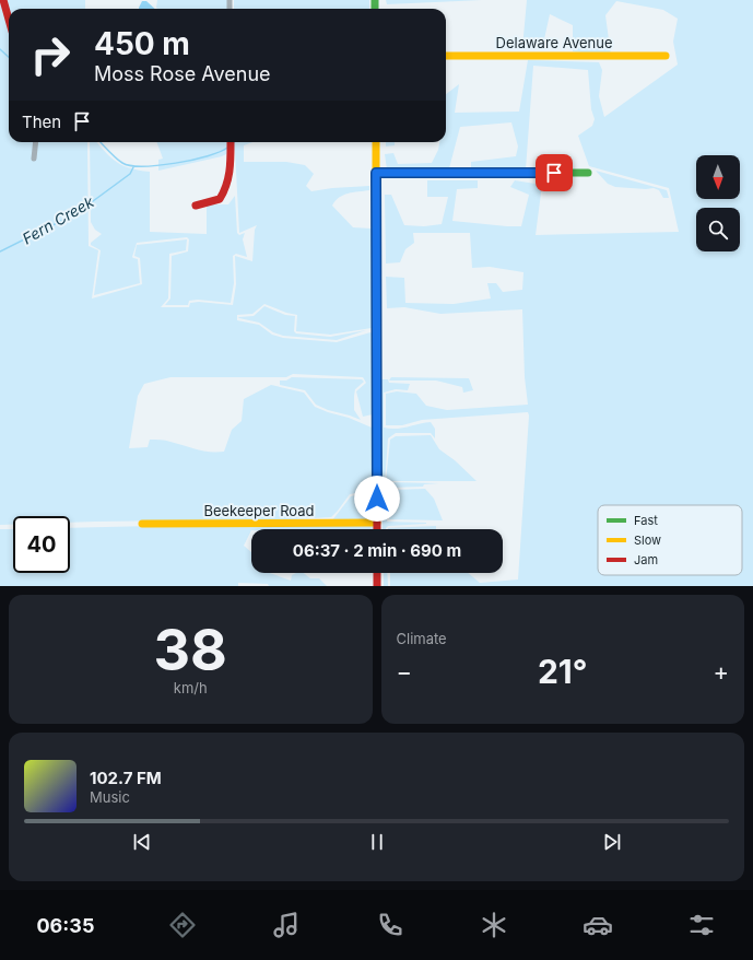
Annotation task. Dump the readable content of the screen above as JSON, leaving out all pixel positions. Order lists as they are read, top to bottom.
{
  "streets": {
    "street": ["Delaware Avenue", "Beekeeper Road"]
  },
  "water": ["Fern Creek"],
  "legend": ["Fast", "Slow", "Jam"],
  "north": "bottom",
  "page": {
    "turn": ["450 m", "Moss Rose Avenue"],
    "then": "Then",
    "limit": "40",
    "trip": "06:37 · 2 min · 690 m",
    "tile": [
      ["38", "km/h"],
      "Climate"
    ],
    "heat": ["−", "21°", "+"],
    "song": ["102.7 FM", "Music"],
    "tabs": "06:35"
  }
}
